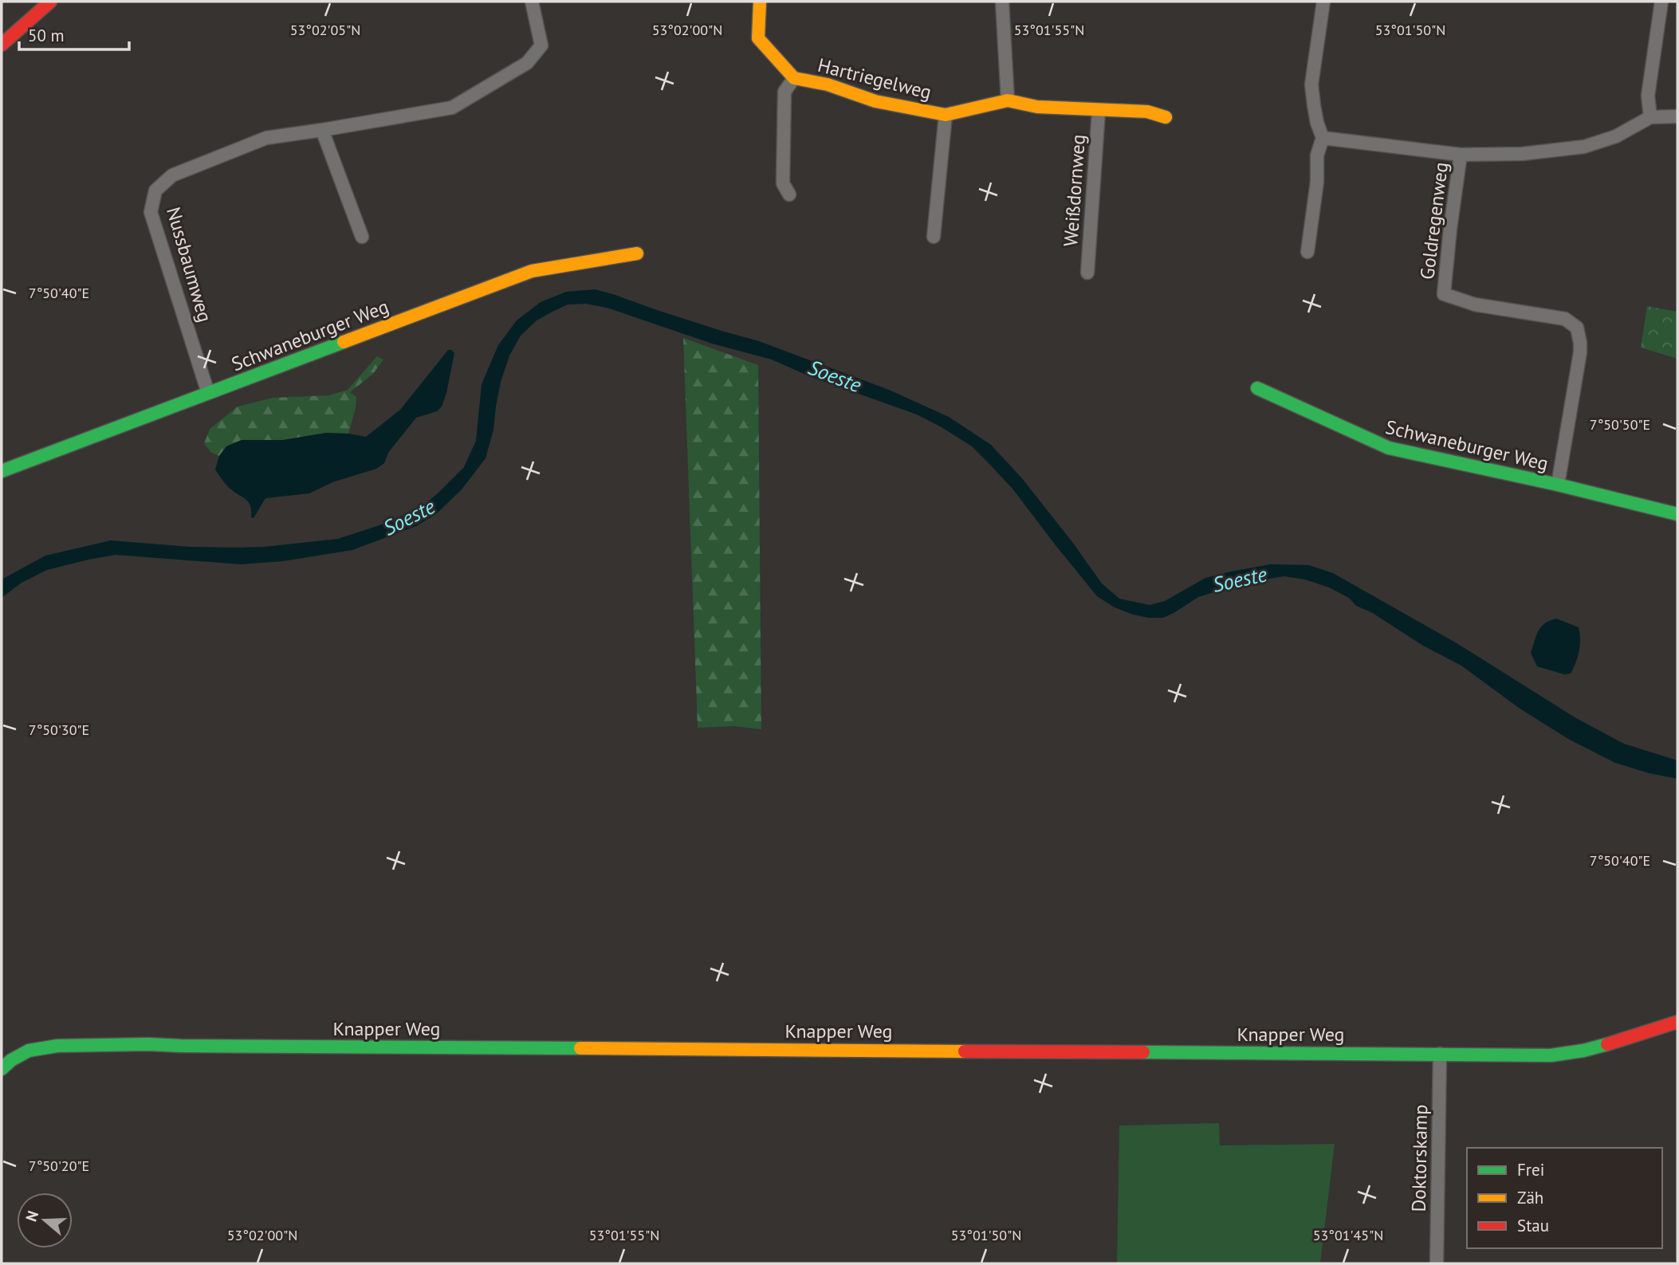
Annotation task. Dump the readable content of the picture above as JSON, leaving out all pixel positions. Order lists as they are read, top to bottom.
{
  "streets": {
    "street": [
      "Hartriegelweg",
      "Weißdornweg",
      "Goldregenweg",
      "Nussbaumweg",
      "Schwaneburger Weg",
      "Knapper Weg",
      "Doktorskamp"
    ]
  },
  "crossings": [
    ["Hartriegelweg", "Weißdornweg"],
    ["Goldregenweg", "Schwaneburger Weg"],
    ["Nussbaumweg", "Schwaneburger Weg"],
    ["Knapper Weg", "Doktorskamp"]
  ],
  "water": ["Soeste"],
  "legend": ["Frei", "Zäh", "Stau"],
  "scale_bar": "50 m",
  "north": "left",
  "coordinates": [
    "53°02'05\"N",
    "53°02'00\"N",
    "53°01'55\"N",
    "53°01'50\"N",
    "7°50'40\"E",
    "7°50'50\"E",
    "7°50'30\"E",
    "7°50'20\"E",
    "53°01'45\"N"
  ]
}
